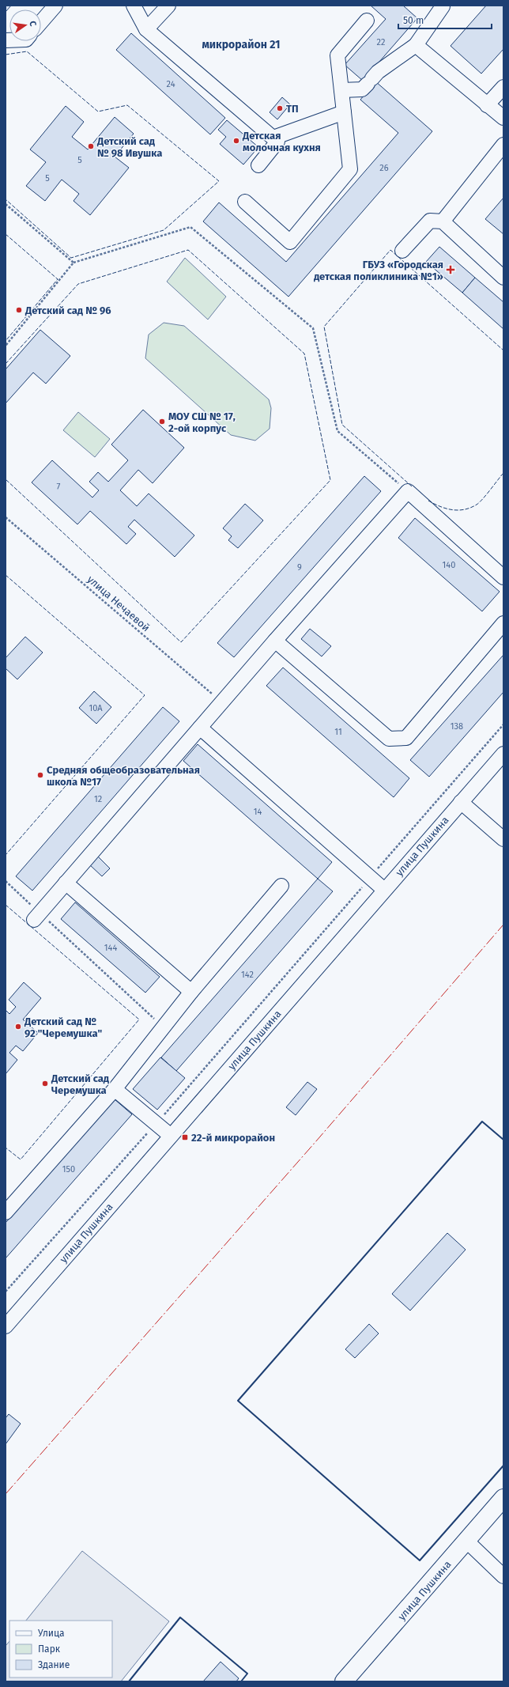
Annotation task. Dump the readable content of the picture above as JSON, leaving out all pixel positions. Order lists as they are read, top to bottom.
{
  "streets": {
    "main road": ["улица Пушкина"],
    "path": ["улица Нечаевой"]
  },
  "districts": ["микрорайон 21"],
  "places": {
    "other": [
      "ТП",
      "Детская молочная кухня",
      "Детский сад № 98 Ивушка",
      "Детский сад № 96",
      "МОУ СШ № 17, 2-ой корпус",
      "Средняя общеобразовательная школа №17",
      "Детский сад № 92 \"Черемушка\"",
      "Детский сад Черемушка"
    ],
    "health": ["ГБУЗ «Городская детская поликлиника №1»"],
    "transit": ["22-й микрорайон"]
  },
  "house_numbers": [
    "22",
    "24",
    "5",
    "26",
    "5",
    "7",
    "140",
    "9",
    "10А",
    "138",
    "11",
    "12",
    "14",
    "144",
    "142",
    "150"
  ],
  "legend": ["Улица", "Парк", "Здание"],
  "scale_bar": "50 m",
  "north": "right"
}
